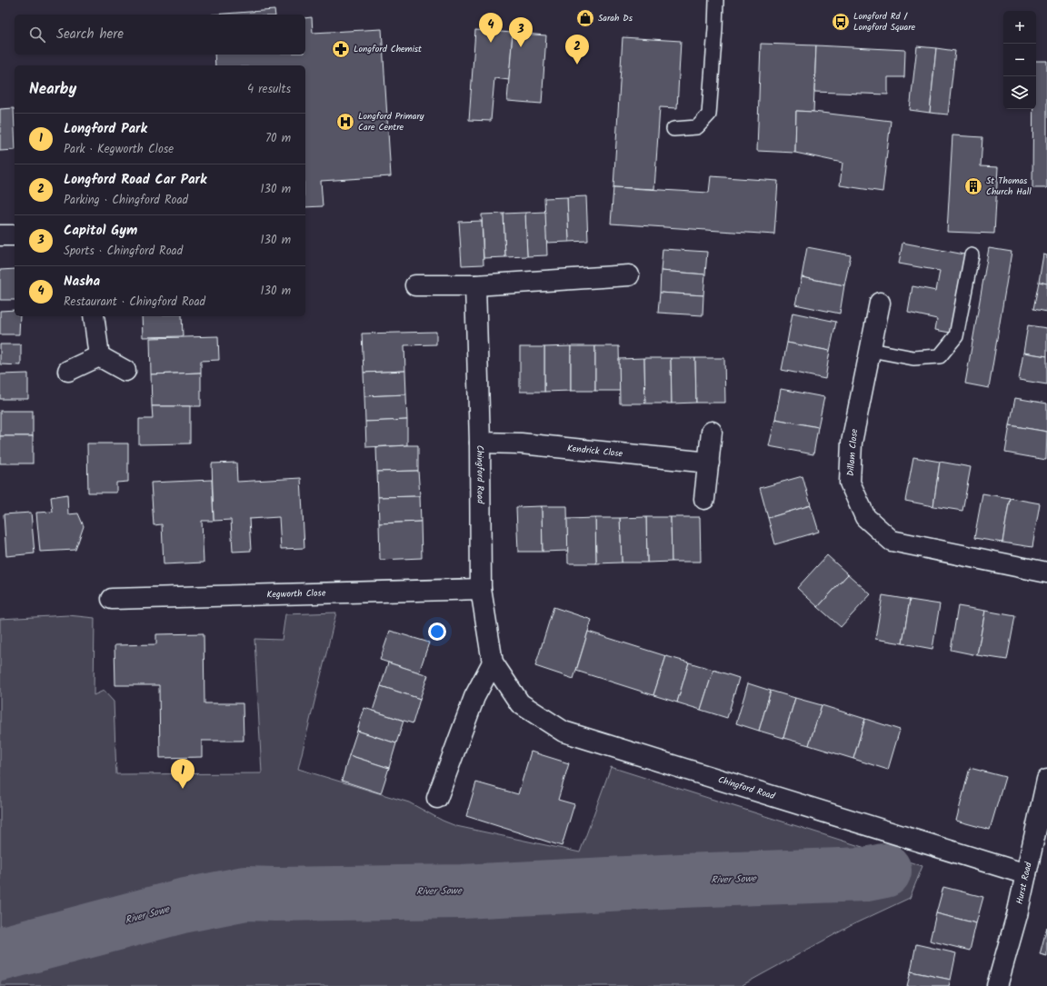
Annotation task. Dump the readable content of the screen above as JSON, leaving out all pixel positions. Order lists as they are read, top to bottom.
{
  "streets": {
    "street": [
      "Kendrick Close",
      "Dillam Close",
      "Chingford Road",
      "Kegworth Close",
      "Hurst Road"
    ]
  },
  "crossings": [
    ["Kendrick Close", "Chingford Road"],
    ["Chingford Road", "Kegworth Close"],
    ["Chingford Road", "Hurst Road"]
  ],
  "water": ["River Sowe"],
  "places": {
    "shop": ["Sarah Ds"],
    "bus stop": ["Longford Rd / Longford Square"],
    "pharmacy": ["Longford Chemist"],
    "hospital": ["Longford Primary Care Centre"],
    "building": ["St Thomas Church Hall"]
  },
  "page": {
    "map_buttons": ["+", "−"],
    "pins": [
      "4",
      "3",
      "2",
      "1"
    ],
    "search": "Search here",
    "heading": ["Nearby", "4 results"],
    "list": [
      {
        "mark": "1",
        "name": "Longford Park",
        "note": "Park · Kegworth Close",
        "value": "70 m"
      },
      {
        "mark": "2",
        "name": "Longford Road Car Park",
        "note": "Parking · Chingford Road",
        "value": "130 m"
      },
      {
        "mark": "3",
        "name": "Capitol Gym",
        "note": "Sports · Chingford Road",
        "value": "130 m"
      },
      {
        "mark": "4",
        "name": "Nasha",
        "note": "Restaurant · Chingford Road",
        "value": "130 m"
      }
    ]
  }
}
